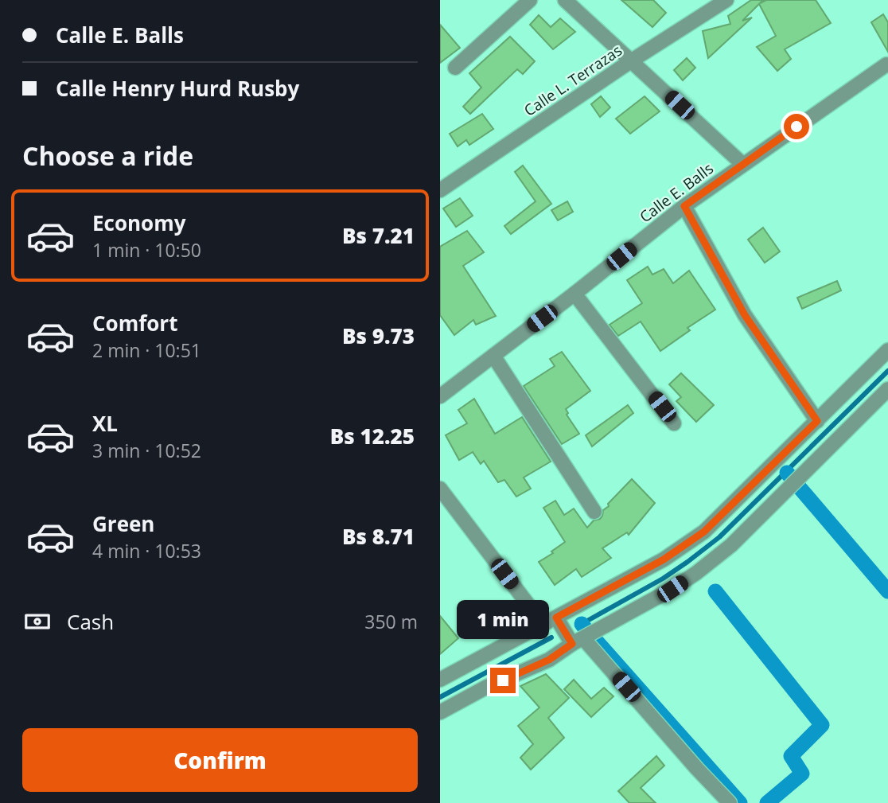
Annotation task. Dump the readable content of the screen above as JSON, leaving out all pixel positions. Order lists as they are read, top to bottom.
{
  "streets": {
    "street": ["Calle L. Terrazas", "Calle E. Balls"]
  },
  "page": {
    "banner": ["Calle E. Balls", "Calle Henry Hurd Rusby"],
    "heading": "Choose a ride",
    "list": [
      {
        "name": "Economy",
        "note": "1 min · 10:50",
        "value": "Bs 7.21"
      },
      {
        "name": "Comfort",
        "note": "2 min · 10:51",
        "value": "Bs 9.73"
      },
      {
        "name": "XL",
        "note": "3 min · 10:52",
        "value": "Bs 12.25"
      },
      {
        "name": "Green",
        "note": "4 min · 10:53",
        "value": "Bs 8.71"
      }
    ],
    "pay": ["Cash", "350 m"],
    "bubble": "1 min",
    "buttons": "Confirm"
  }
}
